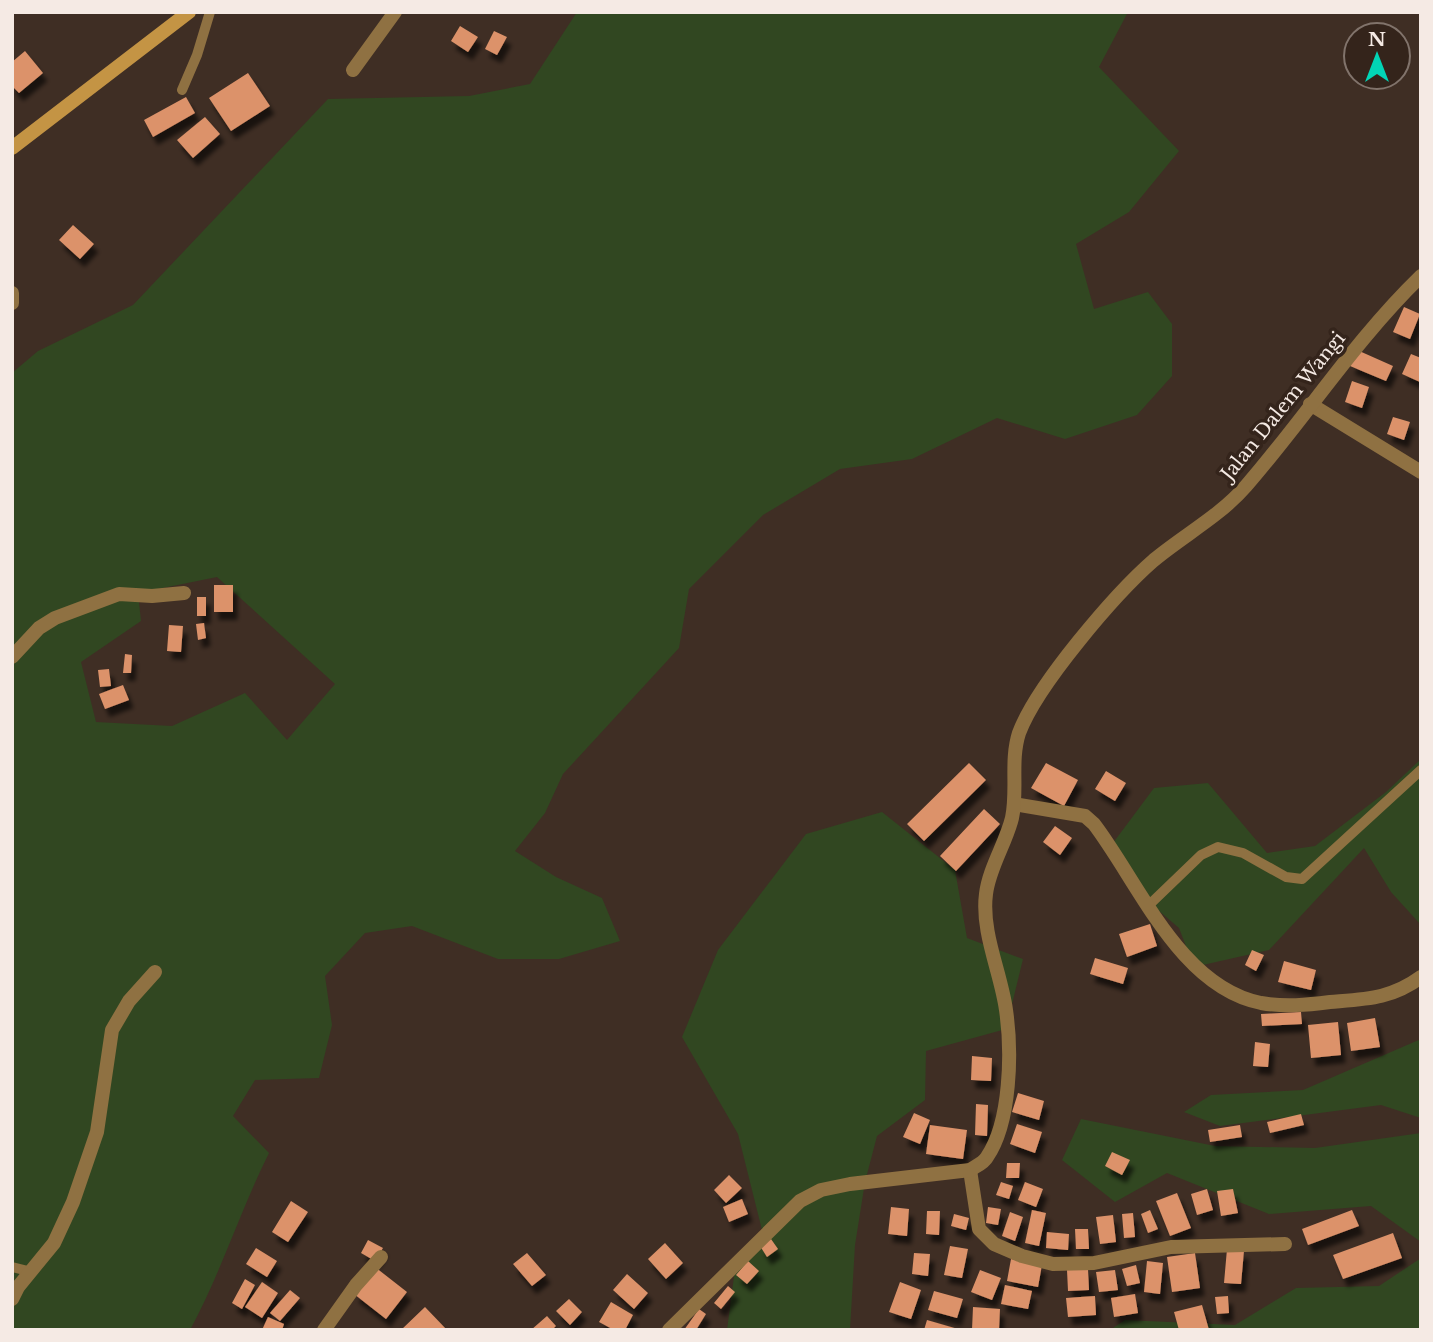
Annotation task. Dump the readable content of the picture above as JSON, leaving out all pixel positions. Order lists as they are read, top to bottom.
{
  "streets": {
    "street": ["Jalan Dalem Wangi"]
  },
  "north": "top"
}
